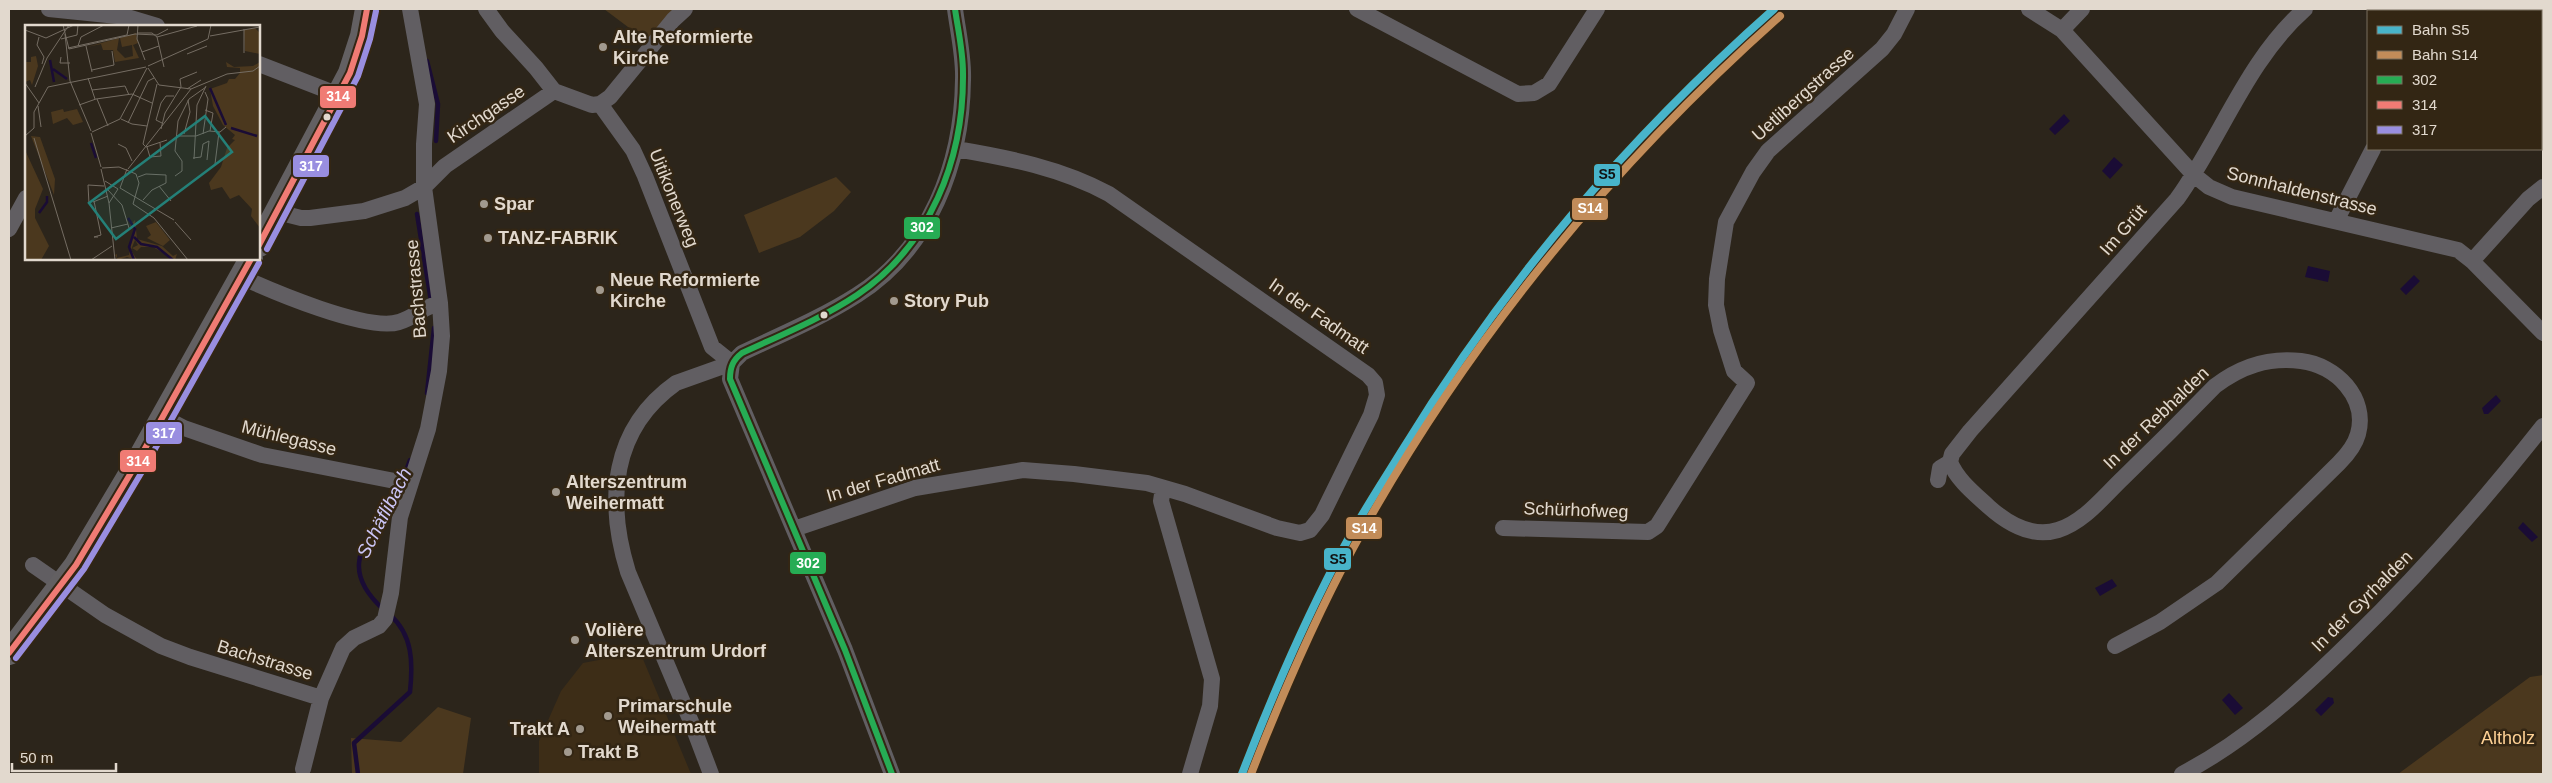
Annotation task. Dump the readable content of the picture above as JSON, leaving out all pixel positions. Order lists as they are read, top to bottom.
{
  "streets": {
    "street": [
      "Uetlibergstrasse",
      "Kirchgasse",
      "Sonnhaldenstrasse",
      "Uitikonerweg",
      "Im Grüt",
      "Bachstrasse",
      "In der Fadmatt",
      "In der Rebhalden",
      "Mühlegasse",
      "Schürhofweg",
      "In der Gyrhalden"
    ]
  },
  "crossings": [
    ["Uetlibergstrasse", "Schürhofweg"],
    ["Kirchgasse", "Uitikonerweg"],
    ["Kirchgasse", "Bachstrasse"],
    ["Sonnhaldenstrasse", "Im Grüt"],
    ["Im Grüt", "In der Rebhalden"],
    ["Bachstrasse", "Mühlegasse"]
  ],
  "water": ["Schäflibach"],
  "parks": ["Altholz"],
  "places": [
    "Alte Reformierte Kirche",
    "Spar",
    "TANZ-FABRIK",
    "Neue Reformierte Kirche",
    "Story Pub",
    "Alterszentrum Weihermatt",
    "Volière Alterszentrum Urdorf",
    "Primarschule Weihermatt",
    "Trakt A",
    "Trakt B"
  ],
  "lines": [
    "rail line S5",
    "transit line 302",
    "transit line 314",
    "transit line 317",
    "rail line S14"
  ],
  "legend": [
    "Bahn S5",
    "Bahn S14",
    "302",
    "314",
    "317"
  ],
  "scale_bar": "50 m"
}
